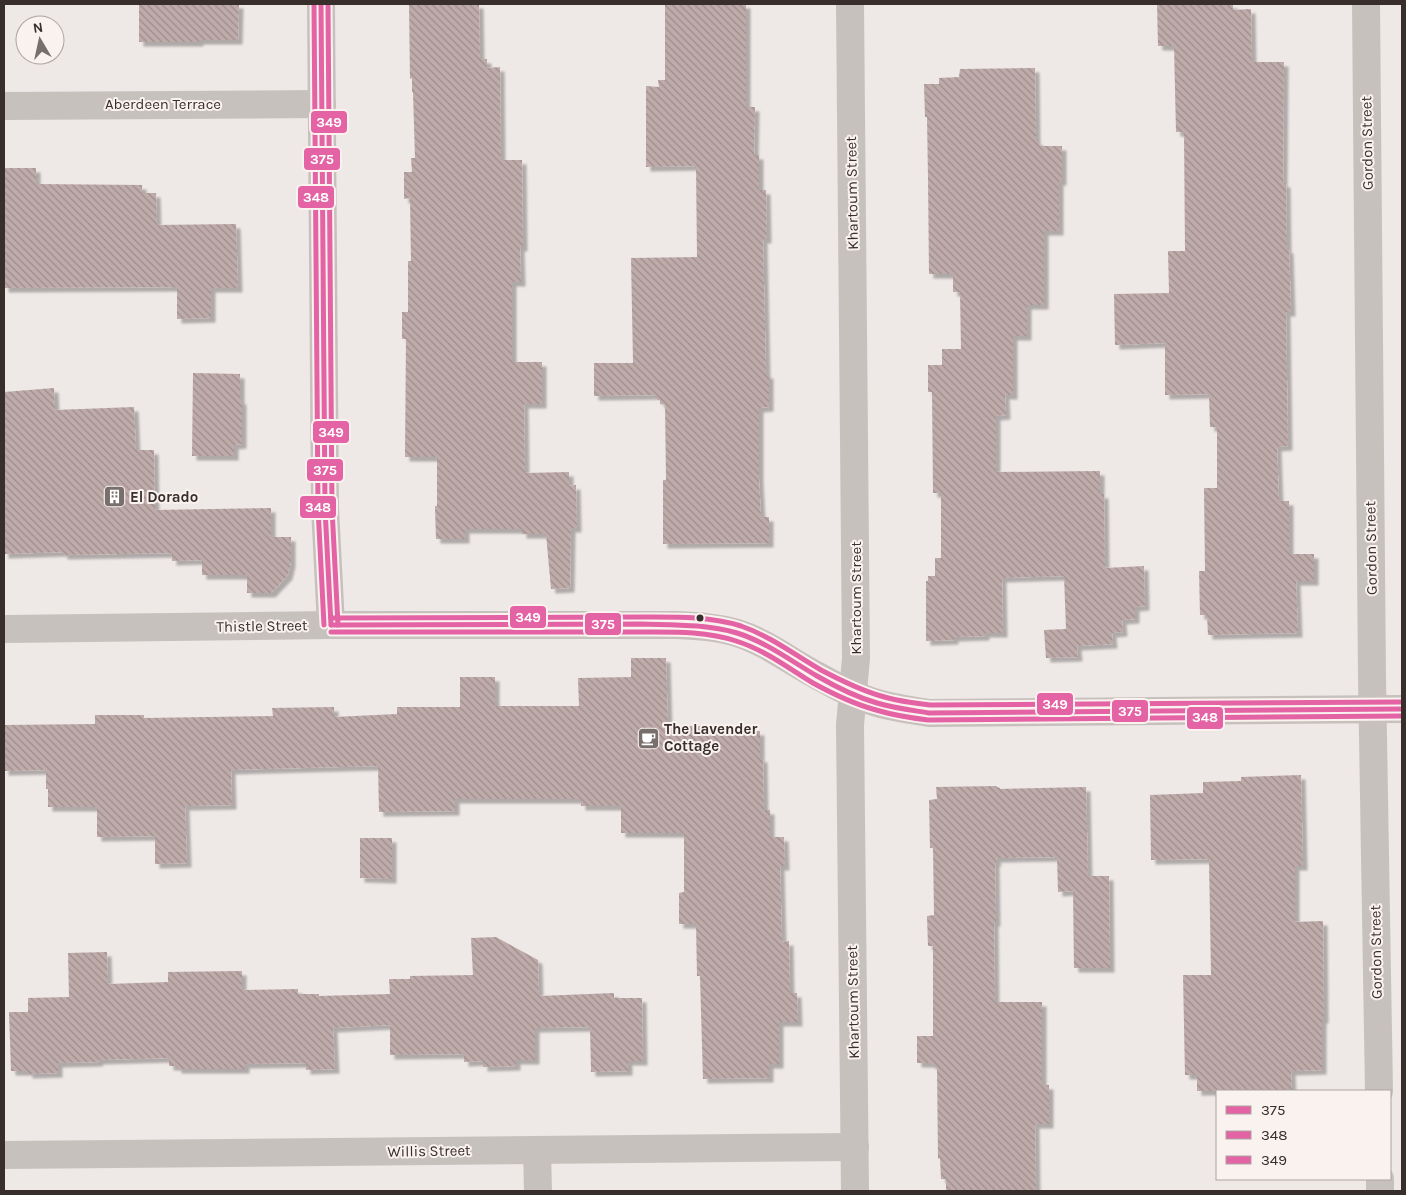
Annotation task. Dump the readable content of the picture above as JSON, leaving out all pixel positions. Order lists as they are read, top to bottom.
{
  "streets": {
    "street": [
      "Aberdeen Terrace",
      "Gordon Street",
      "Khartoum Street",
      "Thistle Street",
      "Willis Street"
    ]
  },
  "crossings": [
    ["Gordon Street", "Thistle Street"],
    ["Khartoum Street", "Thistle Street"],
    ["Khartoum Street", "Willis Street"]
  ],
  "places": {
    "building": ["El Dorado"],
    "cafe": ["The Lavender Cottage"]
  },
  "lines": ["transit line 375", "transit line 348", "transit line 349"],
  "legend": ["375", "348", "349"],
  "north": "top"
}
